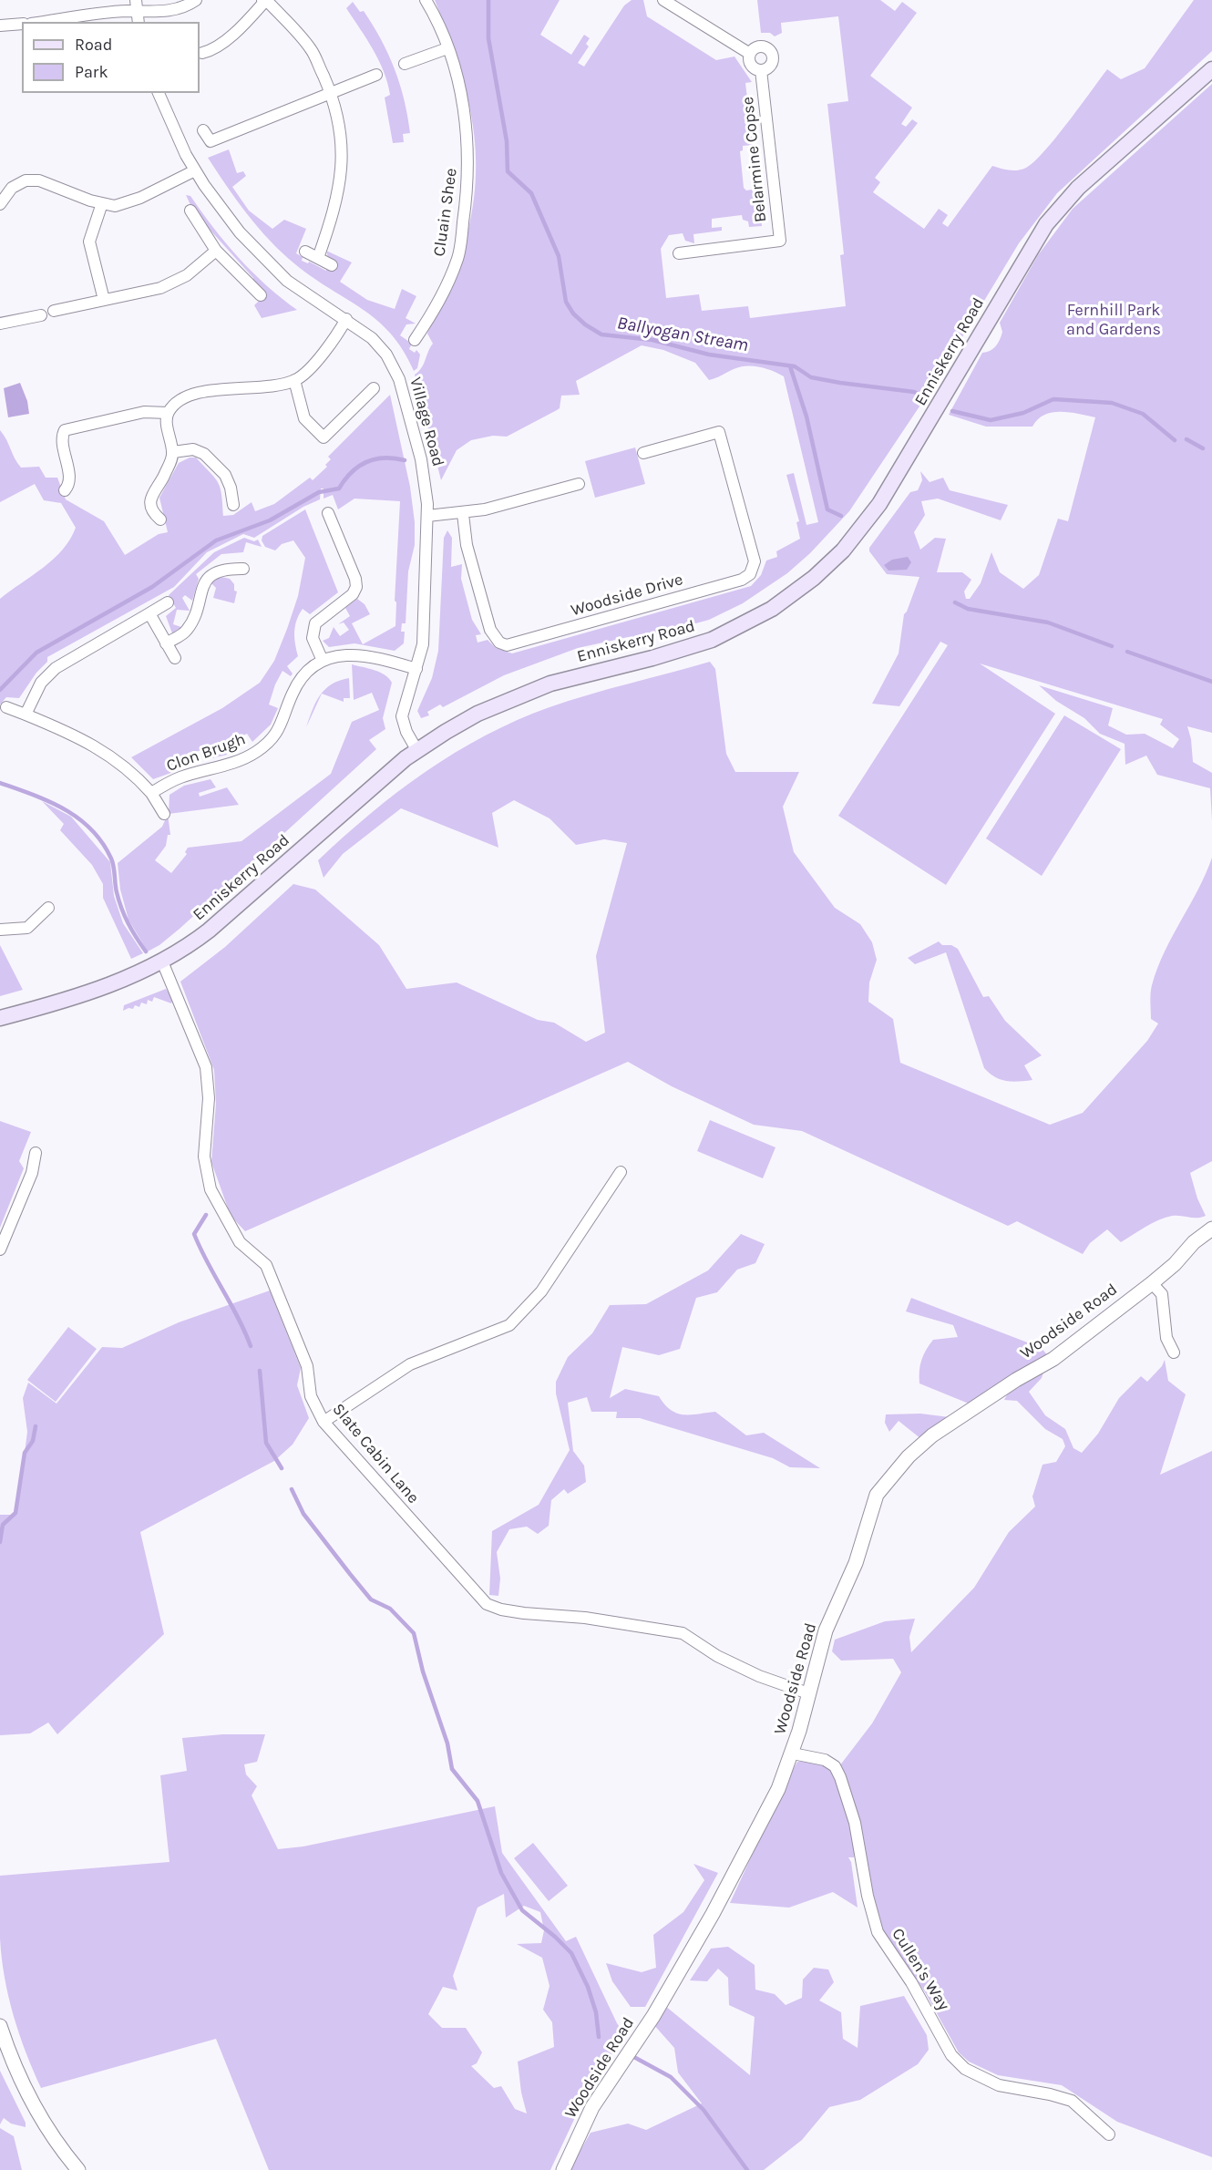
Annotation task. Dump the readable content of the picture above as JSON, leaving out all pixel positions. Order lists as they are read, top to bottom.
{
  "streets": {
    "main road": ["Enniskerry Road"],
    "street": [
      "Belarmine Copse",
      "Cluain Shee",
      "Village Road",
      "Woodside Drive",
      "Clon Brugh",
      "Woodside Road",
      "Slate Cabin Lane",
      "Cullen's Way"
    ]
  },
  "crossings": [
    ["Enniskerry Road", "Village Road"],
    ["Enniskerry Road", "Slate Cabin Lane"],
    ["Woodside Road", "Slate Cabin Lane"],
    ["Woodside Road", "Cullen's Way"]
  ],
  "water": ["Ballyogan Stream"],
  "parks": ["Fernhill Park and Gardens"],
  "legend": ["Road", "Park"]
}
